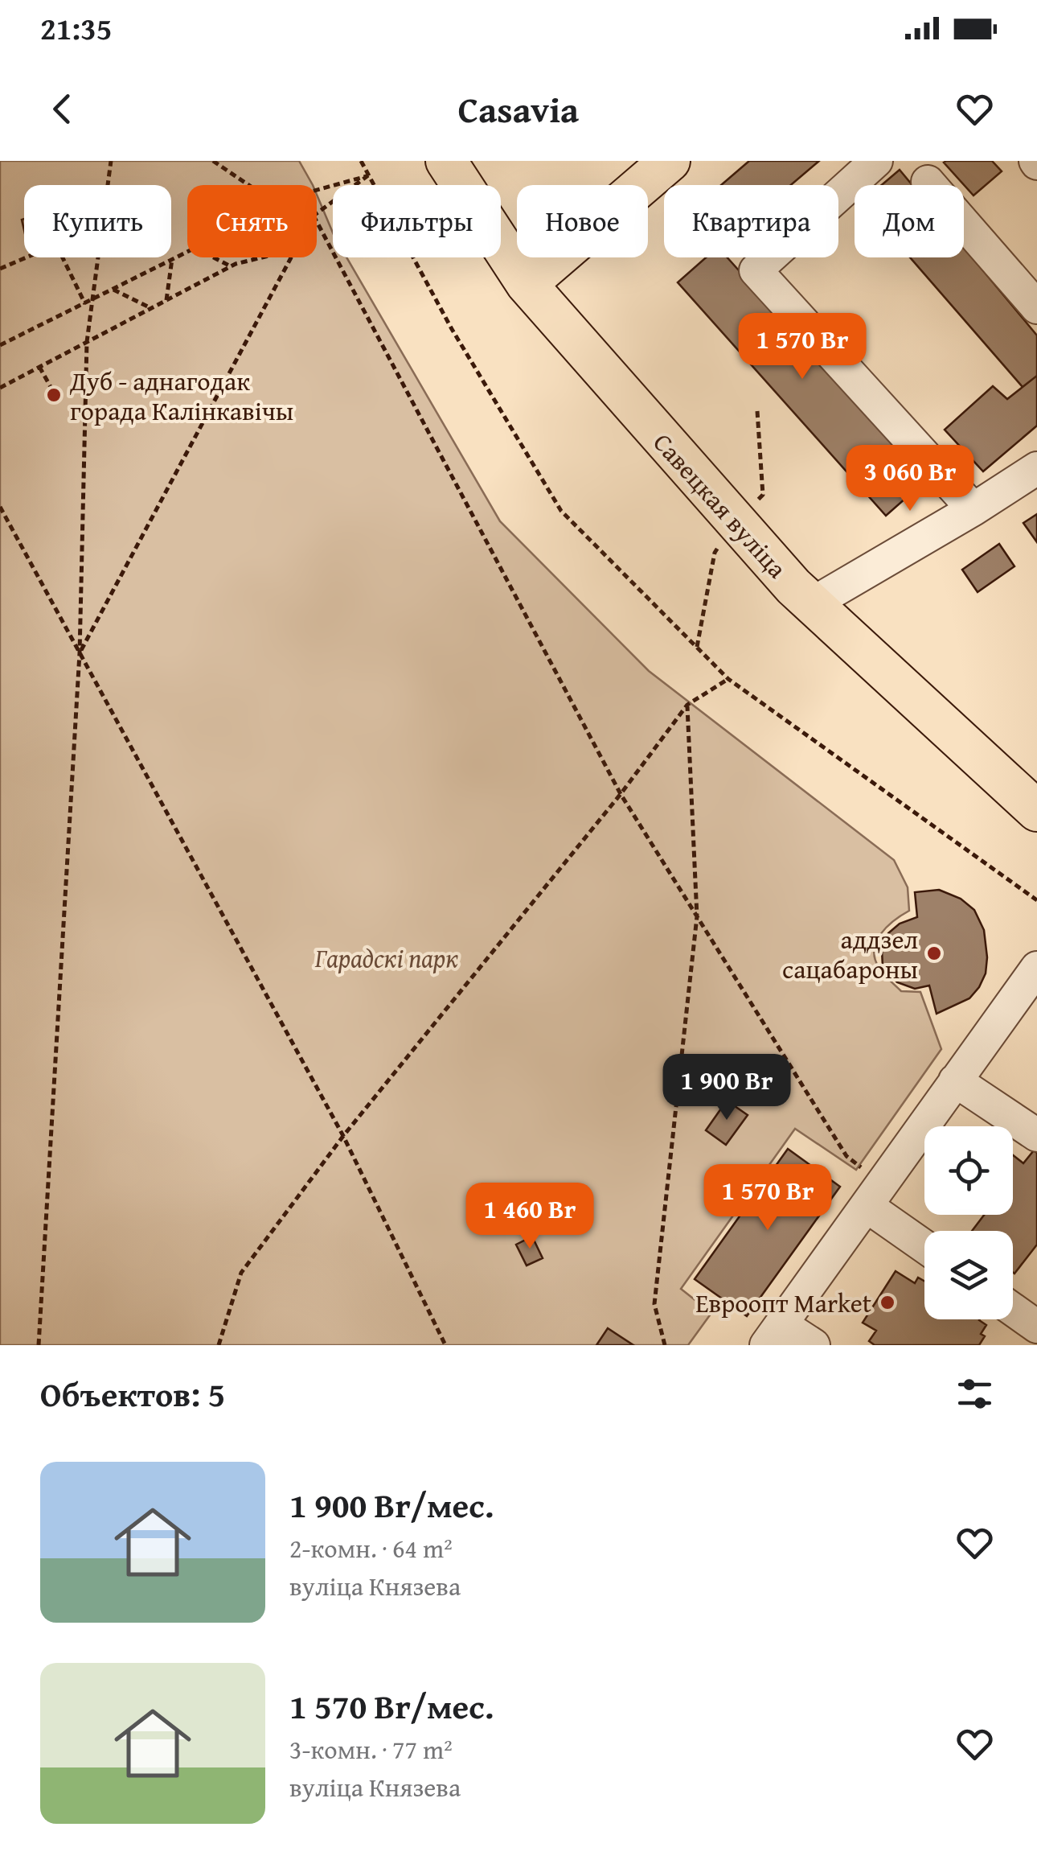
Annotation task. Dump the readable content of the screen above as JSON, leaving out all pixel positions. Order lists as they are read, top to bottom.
{
  "streets": {
    "main road": ["Савецкая вуліца"]
  },
  "parks": ["Гарадскі парк"],
  "places": ["Дуб - аднагодак горада Калінкавічы", "аддзел сацабароны", "Евроопт Market"],
  "page": {
    "status": "21:35",
    "header": "Casavia",
    "chip": [
      "Купить",
      "Снять",
      "Фильтры",
      "Новое",
      "Квартира",
      "Дом"
    ],
    "price": [
      "1 570 Br",
      "3 060 Br",
      "1 900 Br",
      "1 570 Br",
      "1 460 Br"
    ],
    "heading": "Объектов: 5",
    "list": [
      {
        "name": "1 900 Br/мес.",
        "note": "2-комн. · 64 m² · вуліца Князева"
      },
      {
        "name": "1 570 Br/мес.",
        "note": "3-комн. · 77 m² · вуліца Князева"
      }
    ]
  }
}
